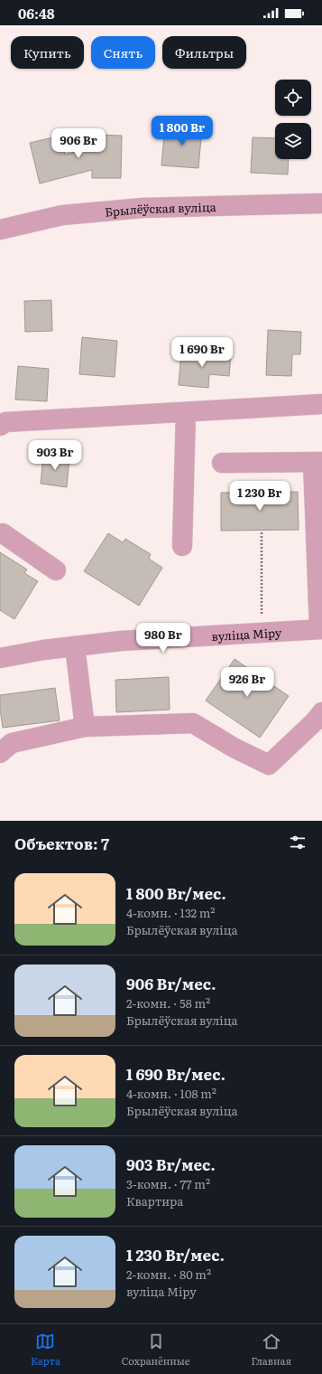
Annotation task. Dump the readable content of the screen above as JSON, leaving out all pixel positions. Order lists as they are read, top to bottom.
{
  "streets": {
    "street": ["Брылёўская вуліца", "вуліца Міру"]
  },
  "page": {
    "status": "06:48",
    "chip": ["Купить", "Снять", "Фильтры"],
    "price": [
      "1 800 Br",
      "906 Br",
      "1 690 Br",
      "903 Br",
      "1 230 Br",
      "980 Br",
      "926 Br"
    ],
    "heading": "Объектов: 7",
    "list": [
      {
        "name": "1 800 Br/мес.",
        "note": "4-комн. · 132 m² · Брылёўская вуліца"
      },
      {
        "name": "906 Br/мес.",
        "note": "2-комн. · 58 m² · Брылёўская вуліца"
      },
      {
        "name": "1 690 Br/мес.",
        "note": "4-комн. · 108 m² · Брылёўская вуліца"
      },
      {
        "name": "903 Br/мес.",
        "note": "3-комн. · 77 m² · Квартира"
      },
      {
        "name": "1 230 Br/мес.",
        "note": "2-комн. · 80 m² · вуліца Міру"
      }
    ],
    "tabs": ["Карта", "Сохранённые", "Главная"]
  }
}
